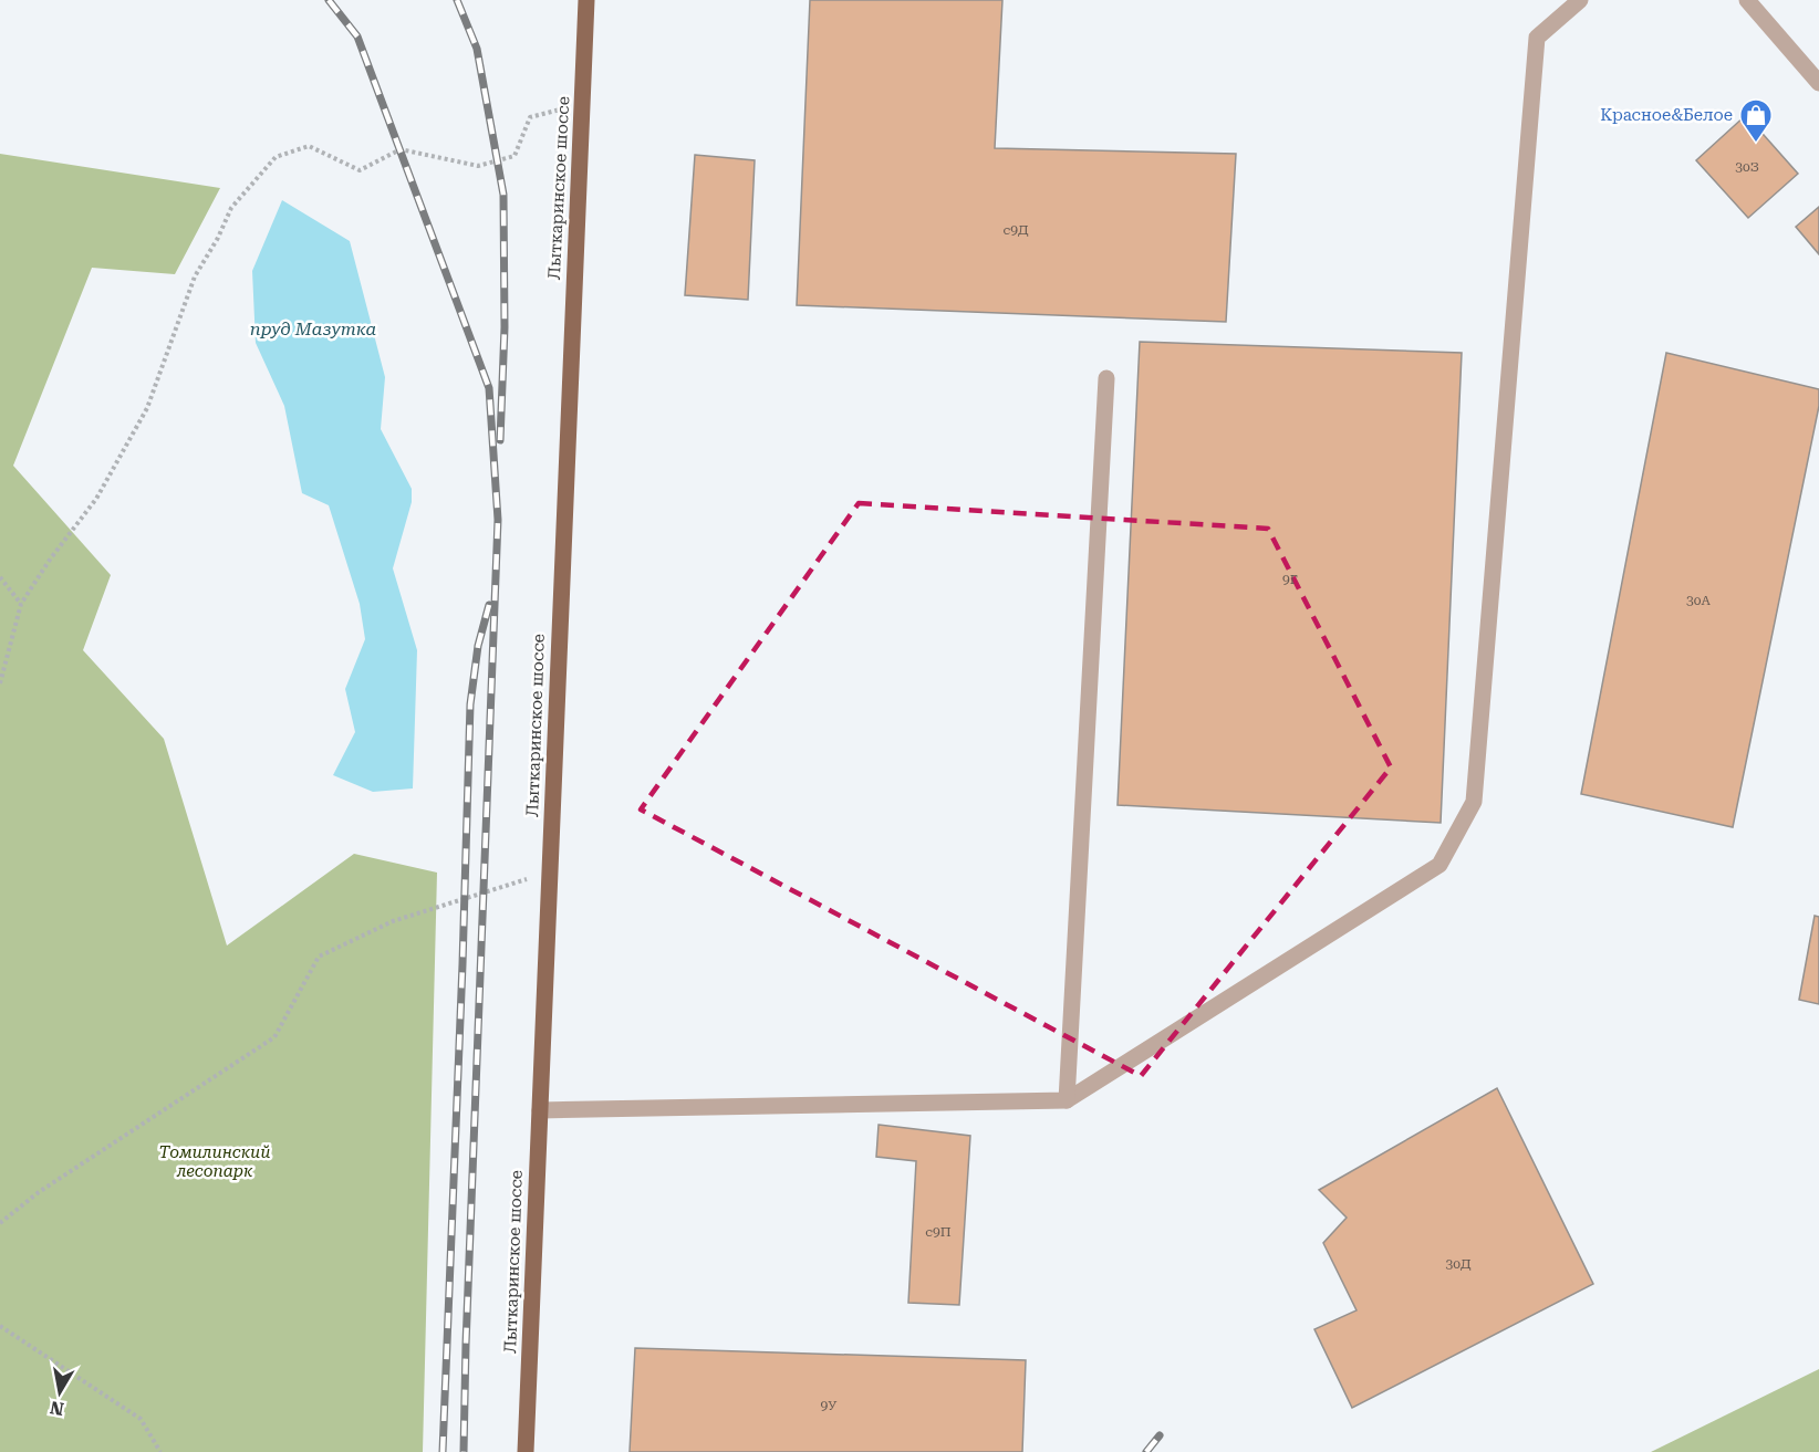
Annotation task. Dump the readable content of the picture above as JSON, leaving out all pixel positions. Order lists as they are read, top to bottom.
{
  "streets": {
    "main road": ["Лыткаринское шоссе"]
  },
  "water": ["пруд Мазутка"],
  "parks": ["Томилинский лесопарк"],
  "places": {
    "shop": ["Красное&Белое"]
  },
  "house_numbers": [
    "30З",
    "с9Д",
    "9Г",
    "30А",
    "с9П",
    "30Д",
    "9У"
  ],
  "north": "bottom"
}
